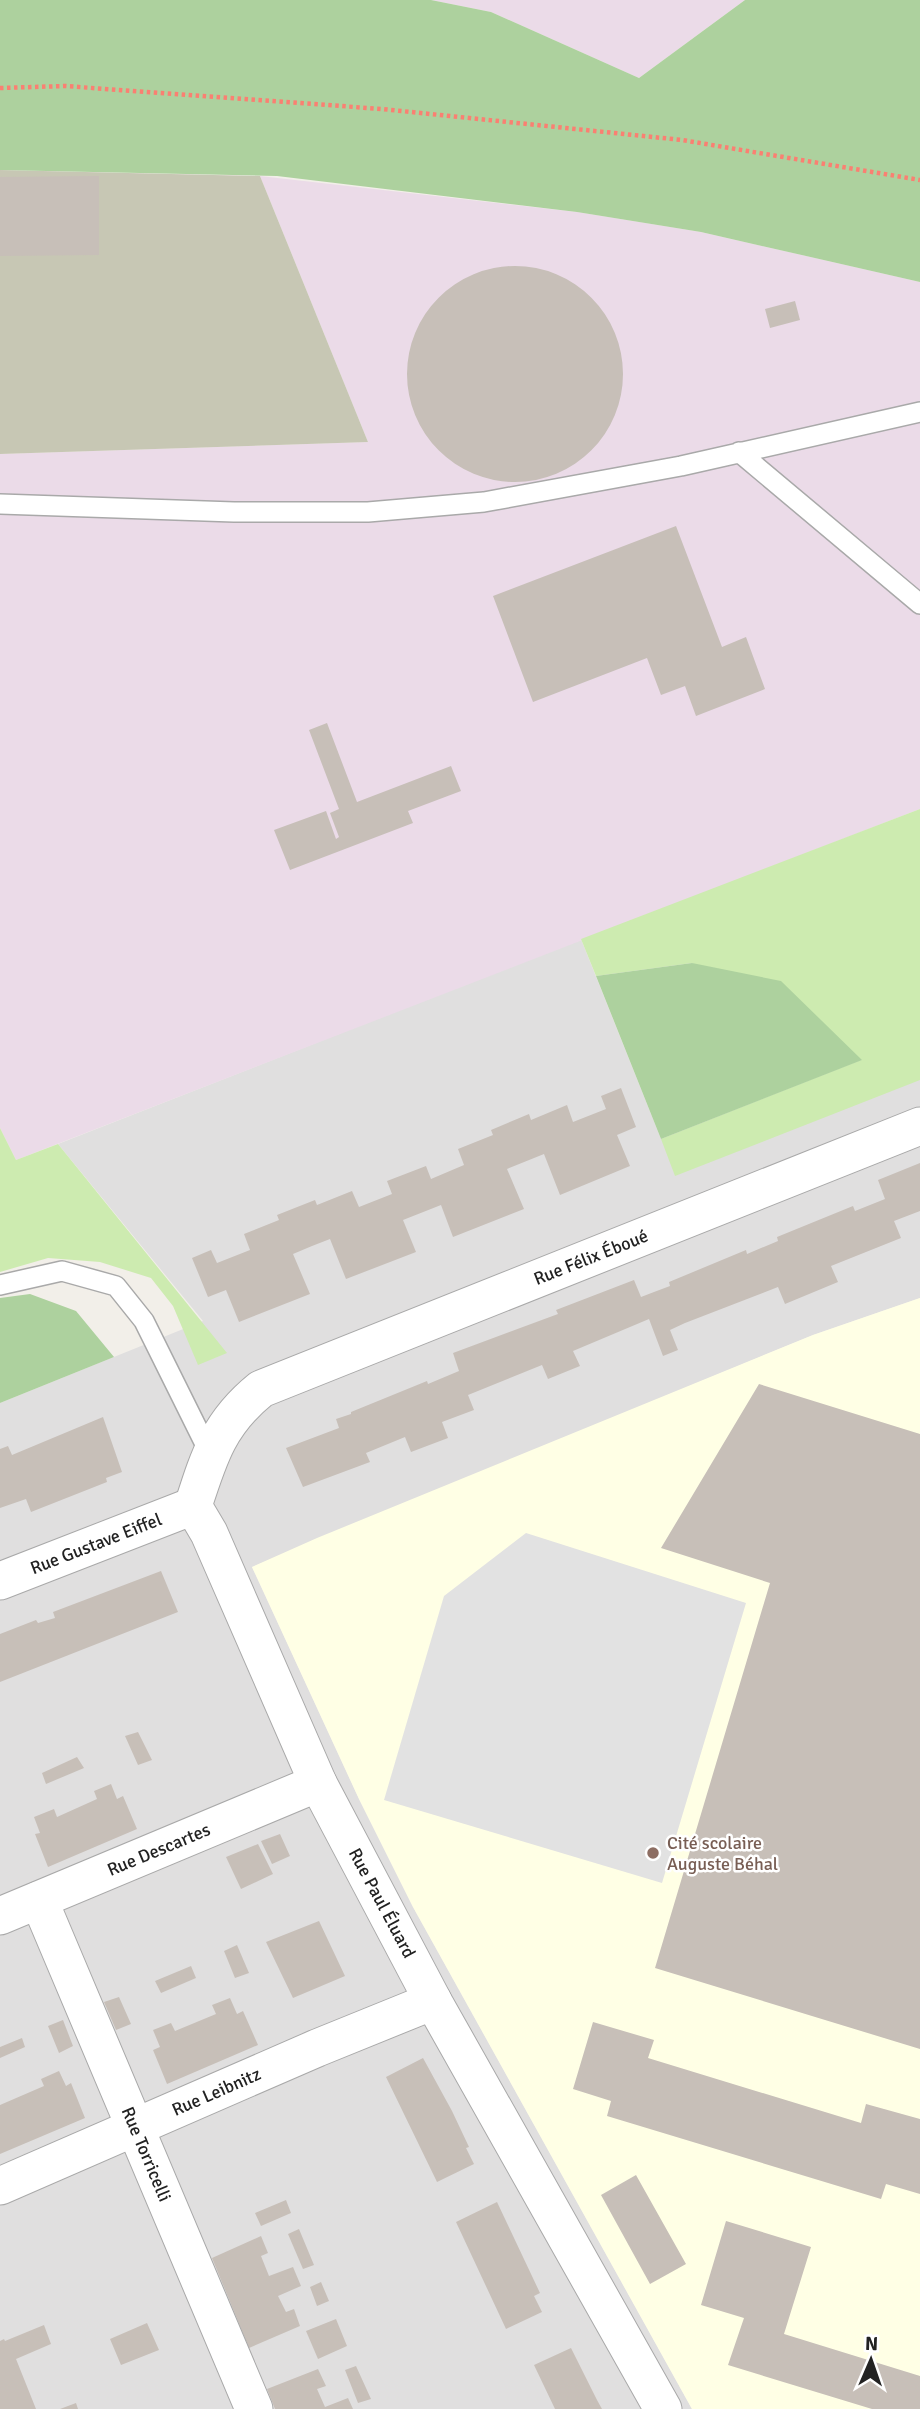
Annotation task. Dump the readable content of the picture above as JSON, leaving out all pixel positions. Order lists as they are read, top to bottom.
{
  "streets": {
    "street": [
      "Rue Félix Éboué",
      "Rue Gustave Eiffel",
      "Rue Descartes",
      "Rue Paul Éluard",
      "Rue Leibnitz",
      "Rue Torricelli"
    ]
  },
  "crossings": [
    ["Rue Gustave Eiffel", "Rue Paul Éluard"],
    ["Rue Descartes", "Rue Paul Éluard"],
    ["Rue Descartes", "Rue Torricelli"],
    ["Rue Paul Éluard", "Rue Leibnitz"],
    ["Rue Leibnitz", "Rue Torricelli"]
  ],
  "places": ["Cité scolaire Auguste Béhal"],
  "north": "top"
}
